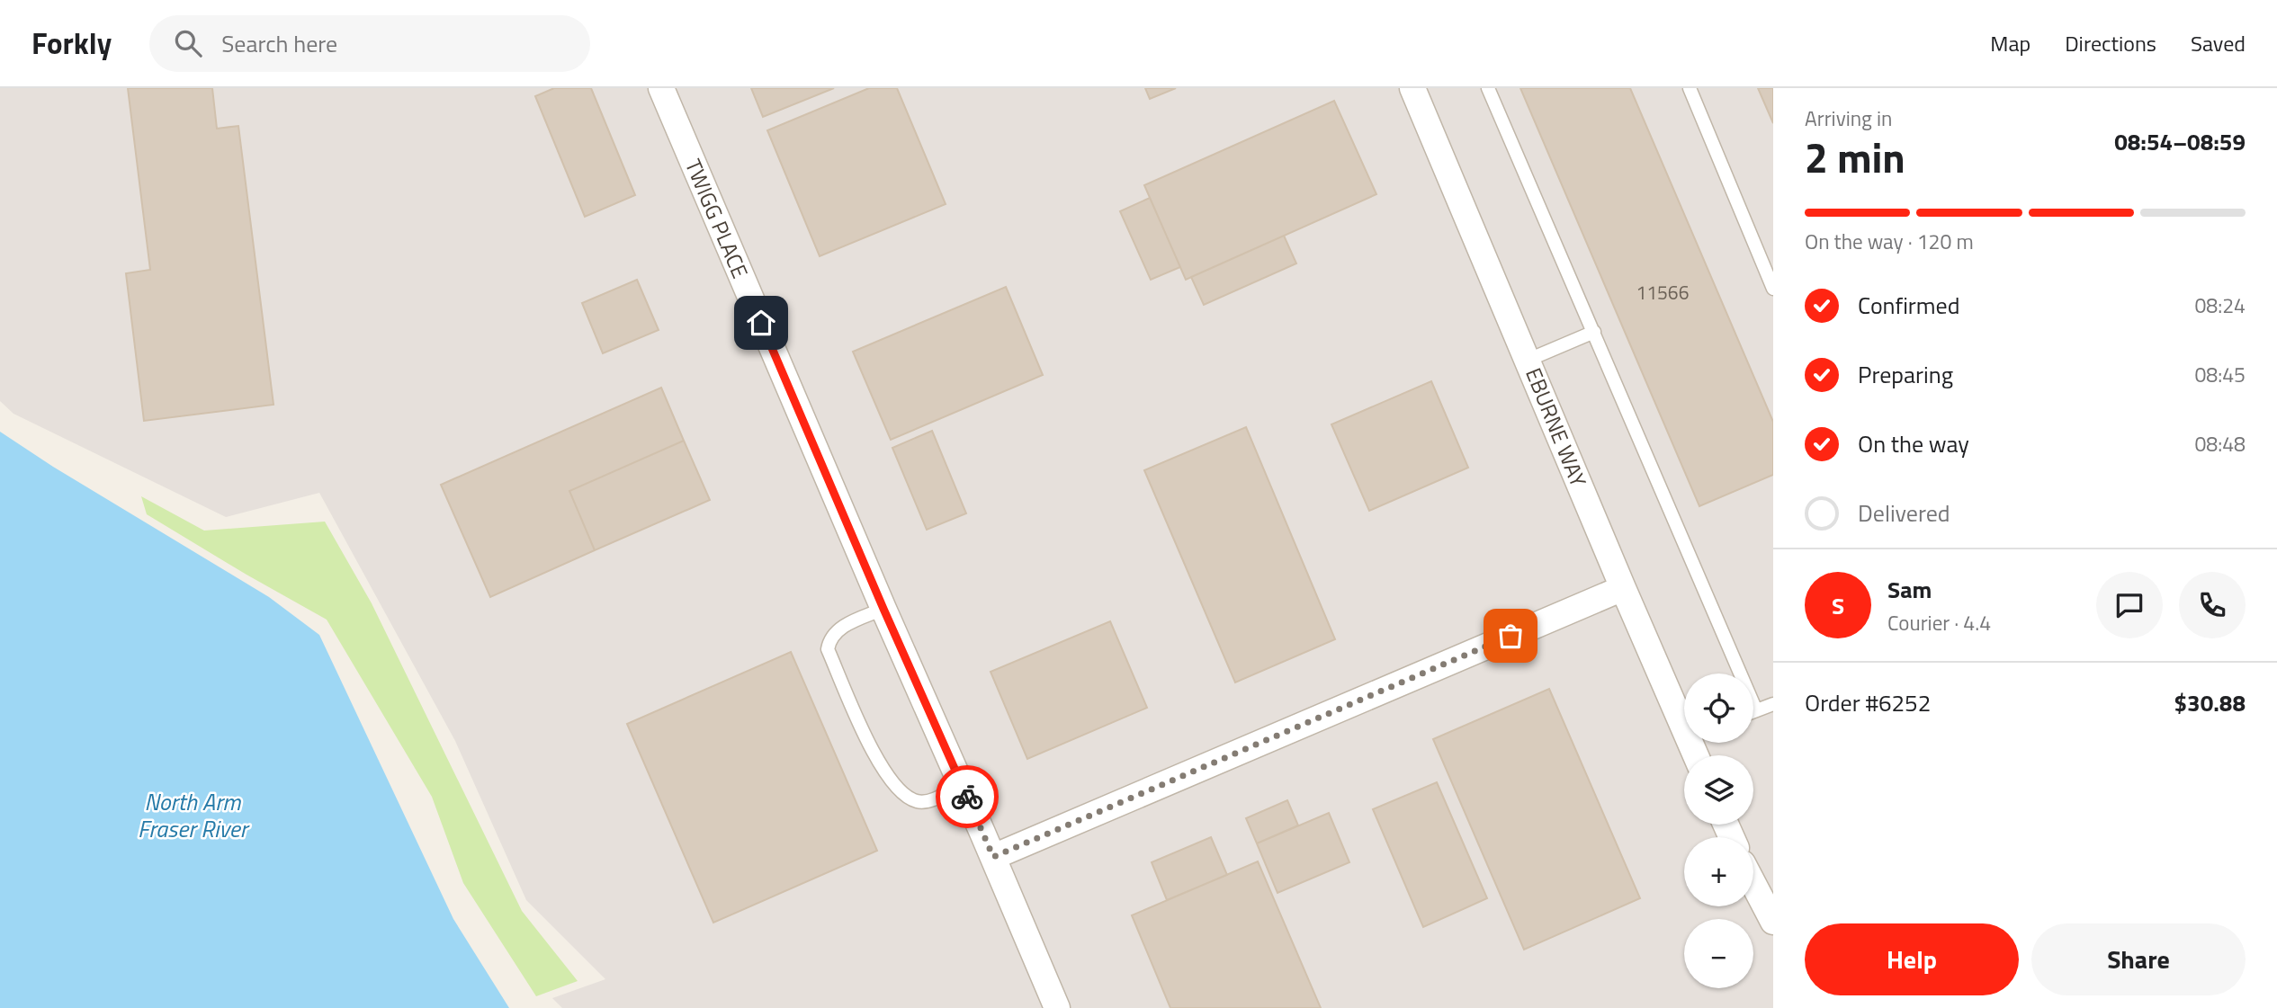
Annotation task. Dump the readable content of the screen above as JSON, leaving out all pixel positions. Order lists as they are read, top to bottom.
{
  "streets": {
    "street": ["TWIGG PLACE", "EBURNE WAY"]
  },
  "water": ["North Arm Fraser River"],
  "house_numbers": ["11566"],
  "page": {
    "header": "Forkly",
    "search": "Search here",
    "nav": ["Map", "Directions", "Saved"],
    "heading": ["2 min", "Arriving in", "08:54–08:59"],
    "panel": [
      "Sam",
      "Courier · 4.4",
      "Order #6252",
      "$30.88"
    ],
    "bar": "On the way · 120 m",
    "list": [
      ["Confirmed", "08:24"],
      ["Preparing", "08:45"],
      ["On the way", "08:48"],
      "Delivered"
    ],
    "round": "S",
    "map_buttons": ["+", "−"],
    "buttons": ["Help", "Share"]
  }
}
